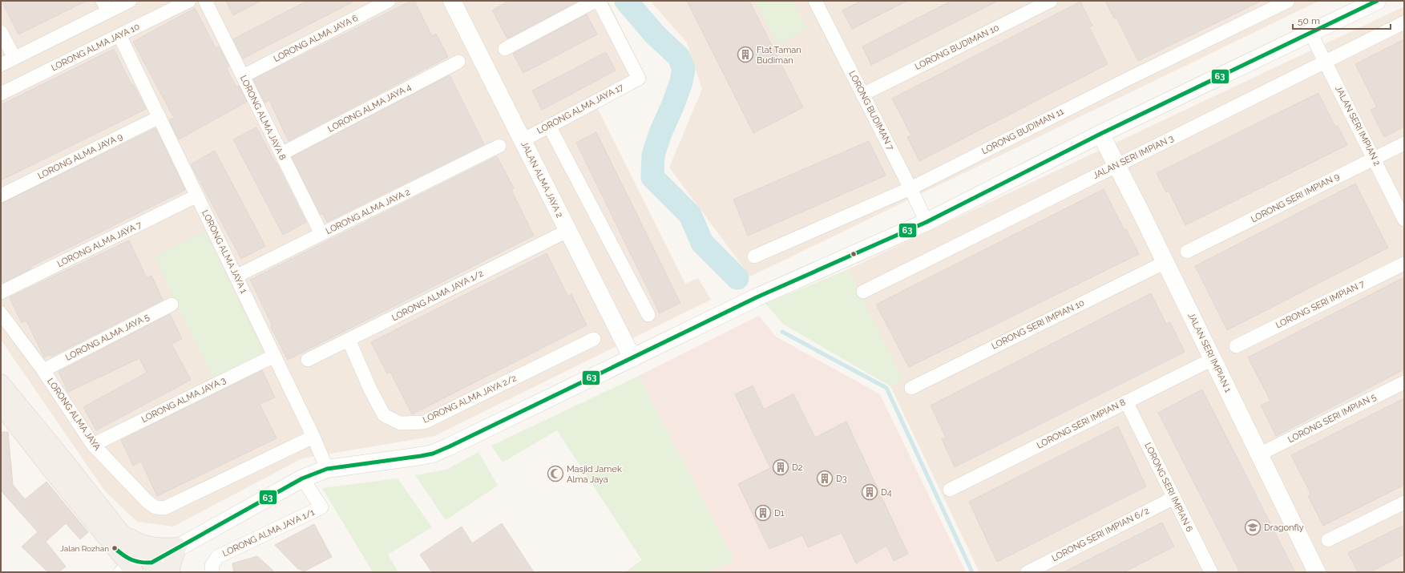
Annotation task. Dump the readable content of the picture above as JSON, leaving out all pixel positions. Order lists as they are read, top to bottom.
{
  "streets": {
    "street": [
      "LORONG ALMA JAYA 6",
      "LORONG ALMA JAYA 10",
      "LORONG BUDIMAN 10",
      "LORONG ALMA JAYA 4",
      "LORONG ALMA JAYA 17",
      "LORONG BUDIMAN 7",
      "LORONG ALMA JAYA 8",
      "JALAN SERI IMPIAN 2",
      "LORONG BUDIMAN 11",
      "LORONG ALMA JAYA 9",
      "JALAN SERI IMPIAN 3",
      "JALAN ALMA JAYA 2",
      "LORONG SERI IMPIAN 9",
      "LORONG ALMA JAYA 2",
      "LORONG ALMA JAYA 7",
      "LORONG ALMA JAYA 1",
      "LORONG ALMA JAYA 1/2",
      "LORONG SERI IMPIAN 7",
      "LORONG SERI IMPIAN 10",
      "LORONG ALMA JAYA 5",
      "JALAN SERI IMPIAN 1",
      "LORONG ALMA JAYA 2/2",
      "LORONG ALMA JAYA 3",
      "LORONG ALMA JAYA",
      "LORONG SERI IMPIAN 5",
      "LORONG SERI IMPIAN 8",
      "LORONG SERI IMPIAN 6",
      "LORONG ALMA JAYA 1/1",
      "LORONG SERI IMPIAN 6/2"
    ]
  },
  "crossings": [
    ["LORONG ALMA JAYA 6", "LORONG ALMA JAYA 8"],
    ["LORONG ALMA JAYA 10", "LORONG ALMA JAYA 1"],
    ["LORONG BUDIMAN 10", "LORONG BUDIMAN 7"],
    ["LORONG ALMA JAYA 4", "LORONG ALMA JAYA 8"],
    ["LORONG ALMA JAYA 17", "JALAN ALMA JAYA 2"],
    ["LORONG BUDIMAN 7", "LORONG BUDIMAN 11"],
    ["LORONG ALMA JAYA 8", "LORONG ALMA JAYA 2"],
    ["JALAN SERI IMPIAN 2", "JALAN SERI IMPIAN 3"],
    ["JALAN SERI IMPIAN 2", "LORONG SERI IMPIAN 9"],
    ["LORONG ALMA JAYA 9", "LORONG ALMA JAYA 1"],
    ["JALAN SERI IMPIAN 3", "JALAN SERI IMPIAN 1"],
    ["JALAN ALMA JAYA 2", "LORONG ALMA JAYA 1/2"],
    ["LORONG ALMA JAYA 2", "LORONG ALMA JAYA 1"],
    ["LORONG ALMA JAYA 7", "LORONG ALMA JAYA 1"],
    ["LORONG ALMA JAYA 1", "LORONG ALMA JAYA 3"],
    ["LORONG ALMA JAYA 1", "LORONG ALMA JAYA"],
    ["LORONG ALMA JAYA 1/2", "LORONG ALMA JAYA 2/2"],
    ["LORONG SERI IMPIAN 10", "JALAN SERI IMPIAN 1"],
    ["LORONG ALMA JAYA 5", "LORONG ALMA JAYA"],
    ["JALAN SERI IMPIAN 1", "LORONG SERI IMPIAN 5"],
    ["JALAN SERI IMPIAN 1", "LORONG SERI IMPIAN 8"],
    ["LORONG ALMA JAYA 3", "LORONG ALMA JAYA"],
    ["LORONG SERI IMPIAN 8", "LORONG SERI IMPIAN 6"],
    ["LORONG SERI IMPIAN 6", "LORONG SERI IMPIAN 6/2"]
  ],
  "places": {
    "building": [
      "Flat Taman Budiman",
      "D2",
      "D3",
      "D4",
      "D1"
    ],
    "mosque": ["Masjid Jamek Alma Jaya"],
    "school or university": ["Dragonfly"],
    "other": ["Jalan Rozhan"]
  },
  "lines": ["transit line 63"],
  "scale_bar": "50 m"
}
